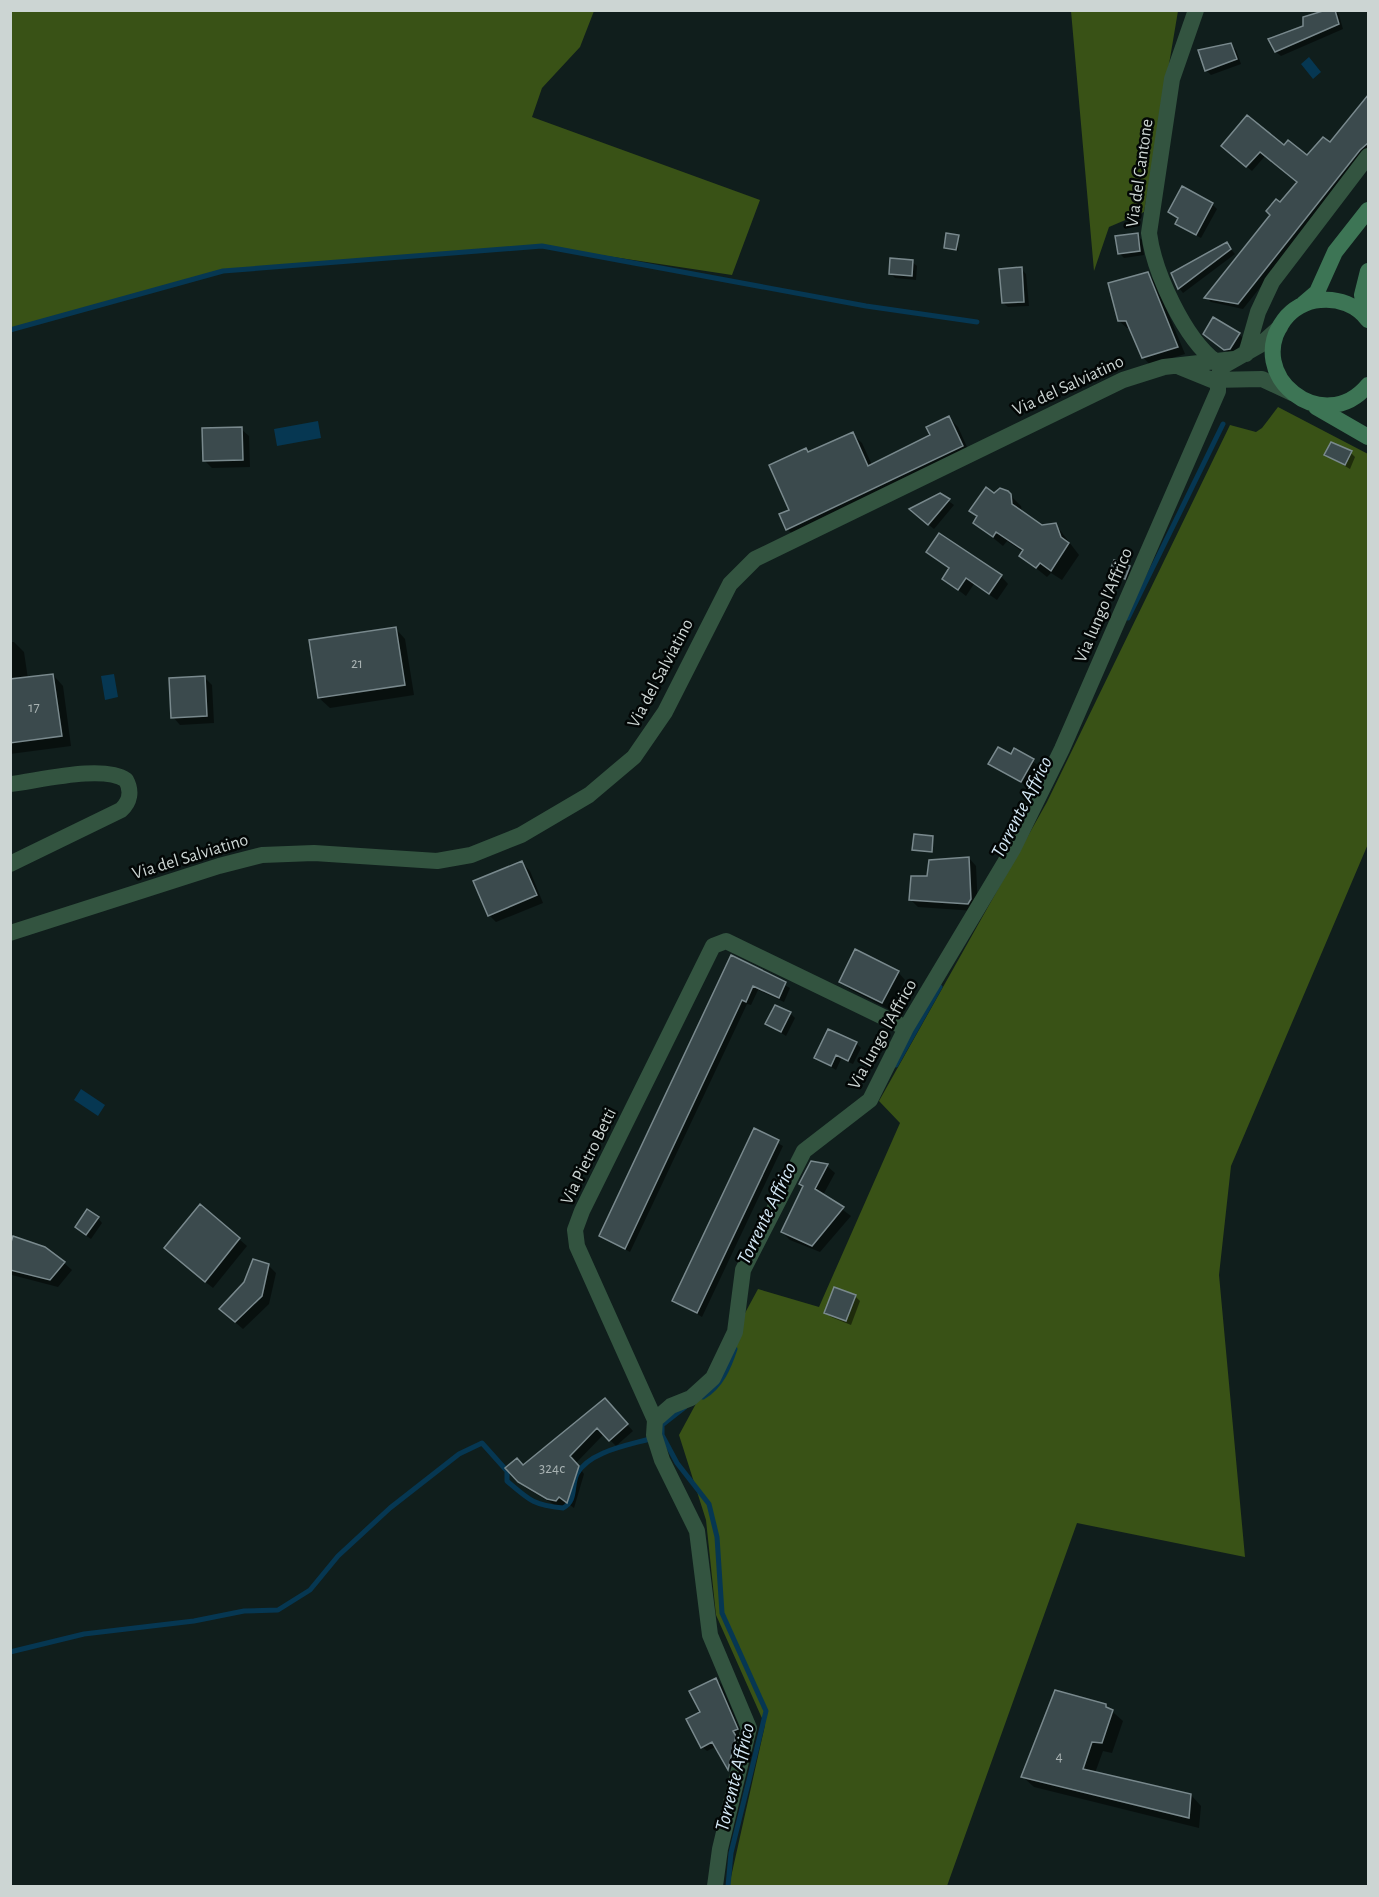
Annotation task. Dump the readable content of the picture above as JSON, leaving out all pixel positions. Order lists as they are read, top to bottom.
{
  "streets": {
    "main road": ["Via lungo l'Affrico"],
    "street": ["Via del Cantone", "Via del Salviatino", "Via Pietro Betti"]
  },
  "crossings": [
    ["Via del Cantone", "Via del Salviatino"],
    ["Via del Salviatino", "Via lungo l'Affrico"],
    ["Via lungo l'Affrico", "Via Pietro Betti"]
  ],
  "water": ["Torrente Affrico"],
  "house_numbers": [
    "21",
    "17",
    "324c",
    "4"
  ]
}
